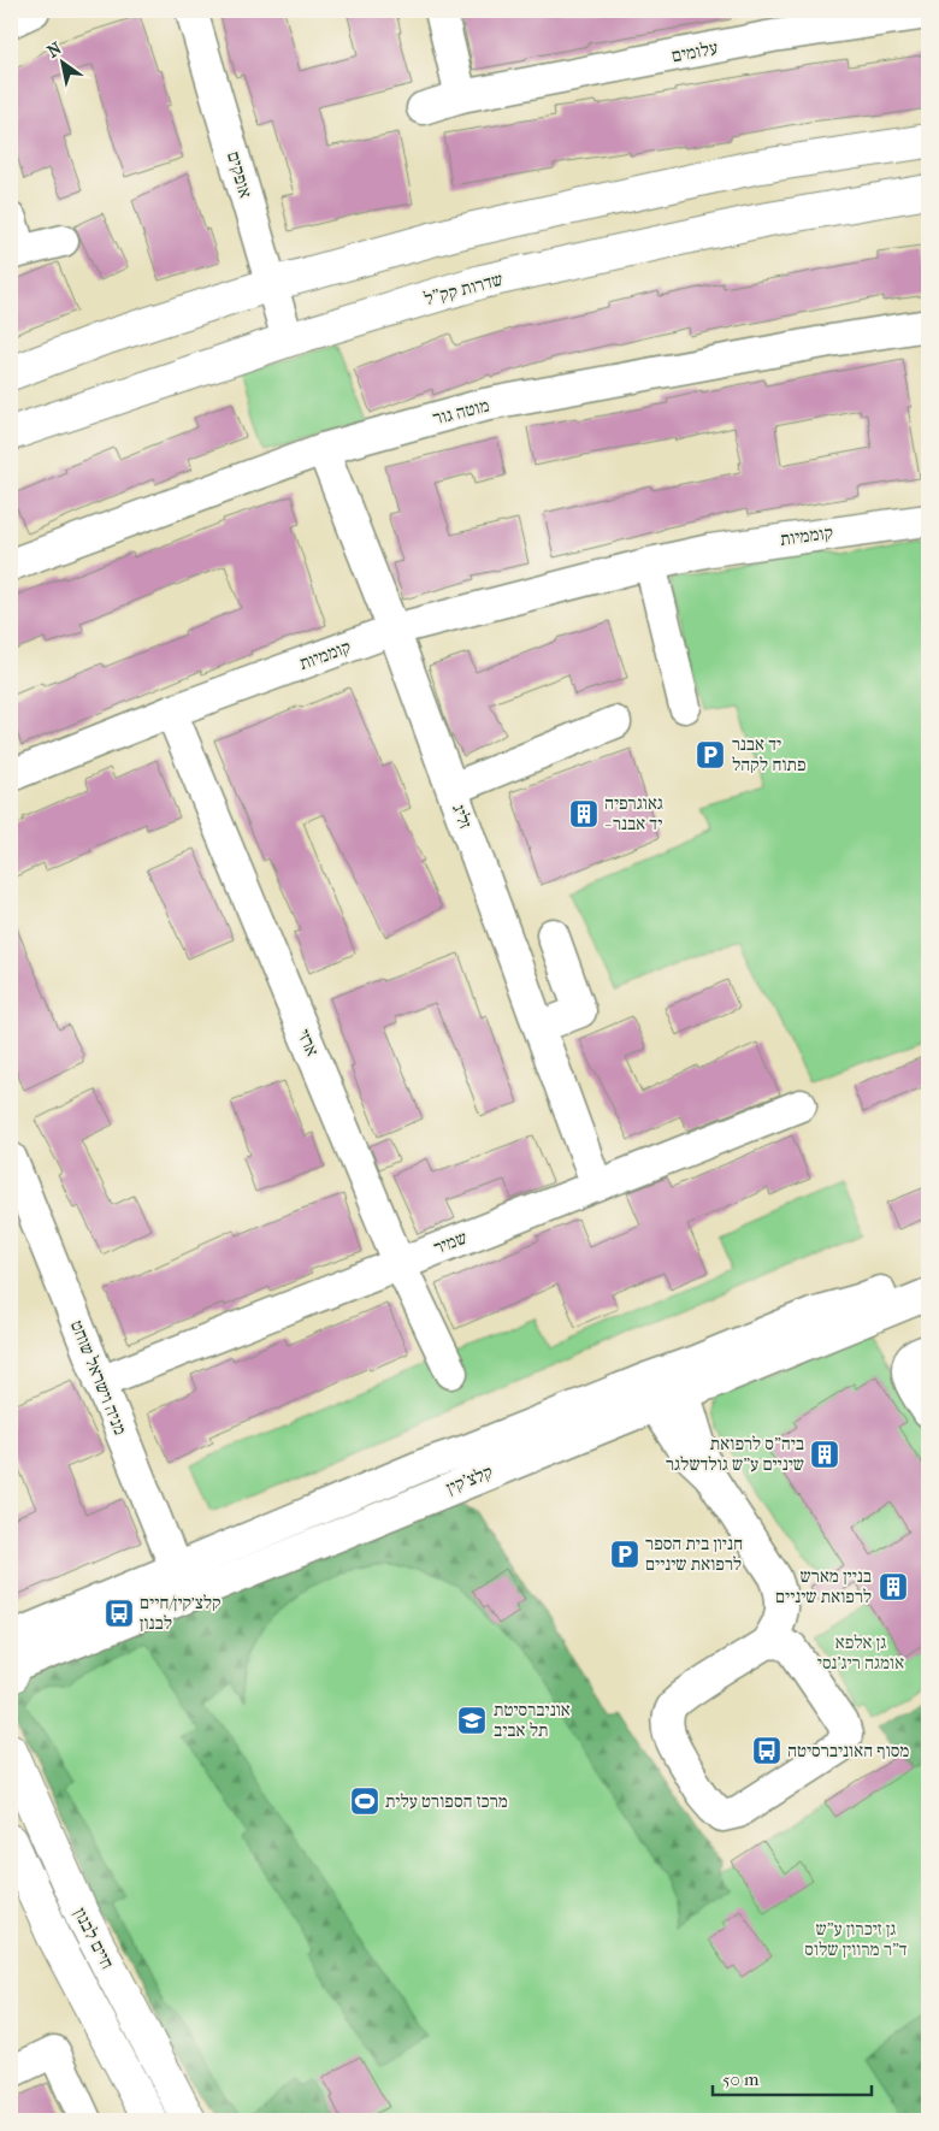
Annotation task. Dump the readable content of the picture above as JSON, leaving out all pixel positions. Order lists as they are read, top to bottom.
{
  "streets": {
    "main road": ["שדרות קק\"ל", "חיים לבנון"],
    "street": [
      "עלומים",
      "אופקים",
      "מוטה גור",
      "קוממיות",
      "זליג",
      "ארזי",
      "שמיר",
      "מניה וישראל שוחט",
      "קלצ'קין"
    ]
  },
  "crossings": [
    ["אופקים", "שדרות קק\"ל"],
    ["מוטה גור", "זליג"],
    ["קוממיות", "זליג"],
    ["קוממיות", "ארזי"],
    ["זליג", "שמיר"],
    ["ארזי", "שמיר"],
    ["שמיר", "מניה וישראל שוחט"],
    ["מניה וישראל שוחט", "קלצ'קין"]
  ],
  "parks": ["גן אלפא אומגה ריג'נסי", "גן זיכרון ע\"ש ד\"ר מרווין שלוס"],
  "places": {
    "parking": ["יד אבנר פתוח לקהל", "חניון בית הספר לרפואת שיניים"],
    "building": ["גאוגרפיה - יד אבנר", "ביה\"ס לרפואת שיניים ע\"ש גולדשלגר", "בניין מארש לרפואת שיניים"],
    "bus stop": ["קלצ׳קין/חיים לבנון", "מסוף האוניברסיטה"],
    "school or university": ["אוניברסיטת תל אביב"],
    "sports": ["מרכז הספורט עלית"]
  },
  "scale_bar": "50 m",
  "north": "top left"
}
